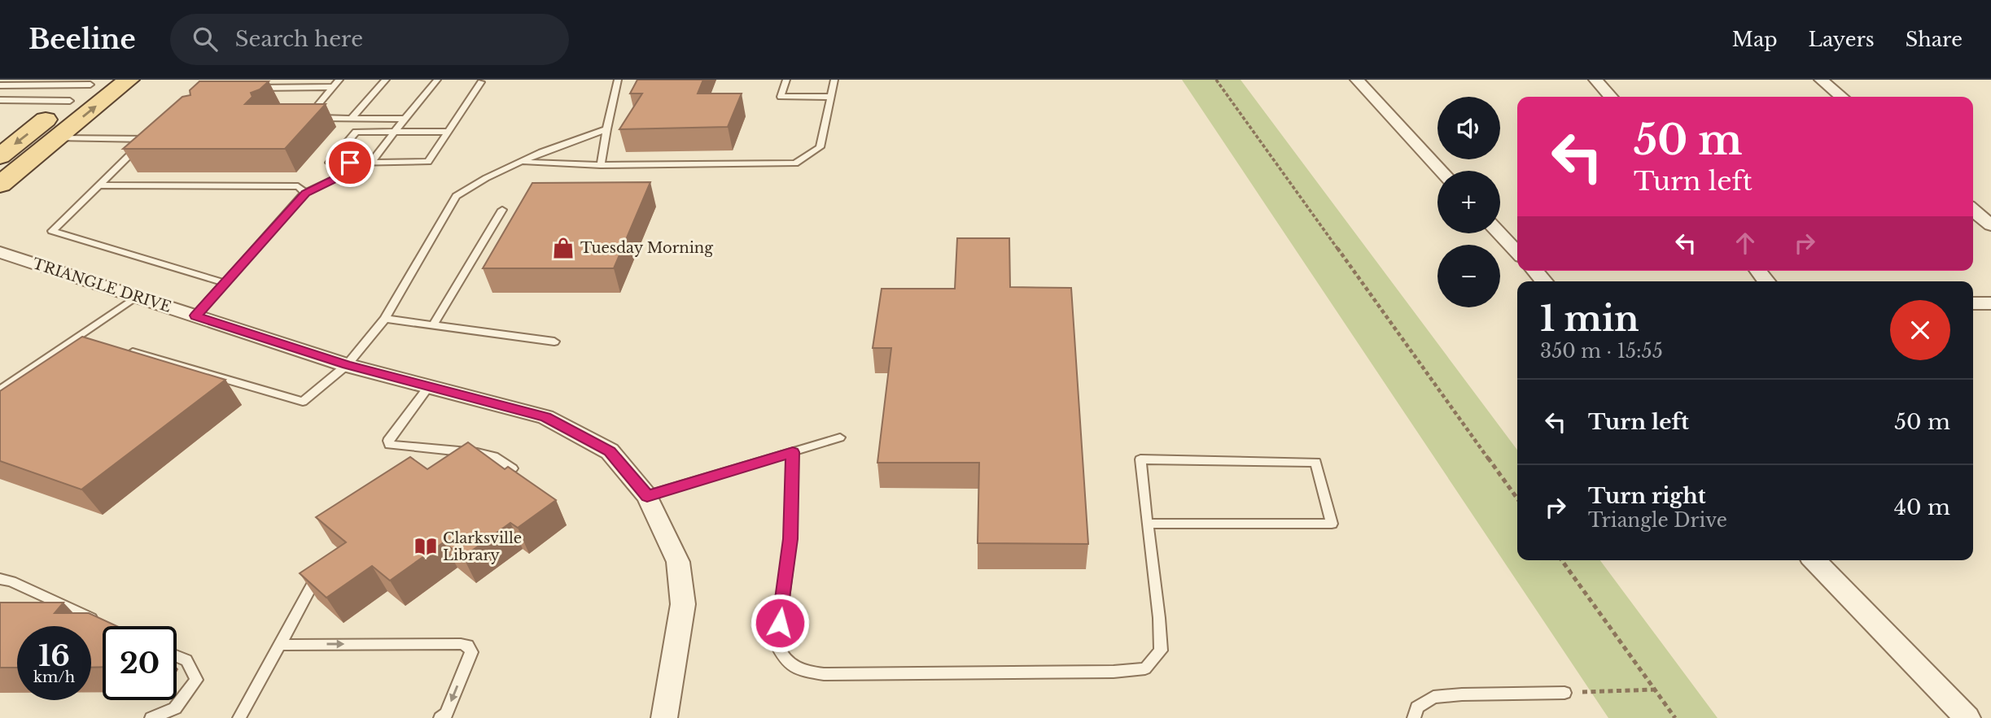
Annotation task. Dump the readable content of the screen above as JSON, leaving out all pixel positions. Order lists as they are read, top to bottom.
{
  "streets": {
    "street": ["TRIANGLE DRIVE"]
  },
  "places": {
    "shop": ["Tuesday Morning"],
    "library": ["Clarksville Library"]
  },
  "page": {
    "header": "Beeline",
    "search": "Search here",
    "nav": ["Map", "Layers", "Share"],
    "map_buttons": ["+", "−"],
    "turn": ["50 m", "Turn left"],
    "heading": ["1 min", "350 m · 15:55"],
    "list": [
      {
        "name": "Turn left",
        "value": "50 m"
      },
      {
        "name": "Turn right",
        "note": "Triangle Drive",
        "value": "40 m"
      }
    ],
    "speed": "16 km/h",
    "limit": "20"
  }
}
